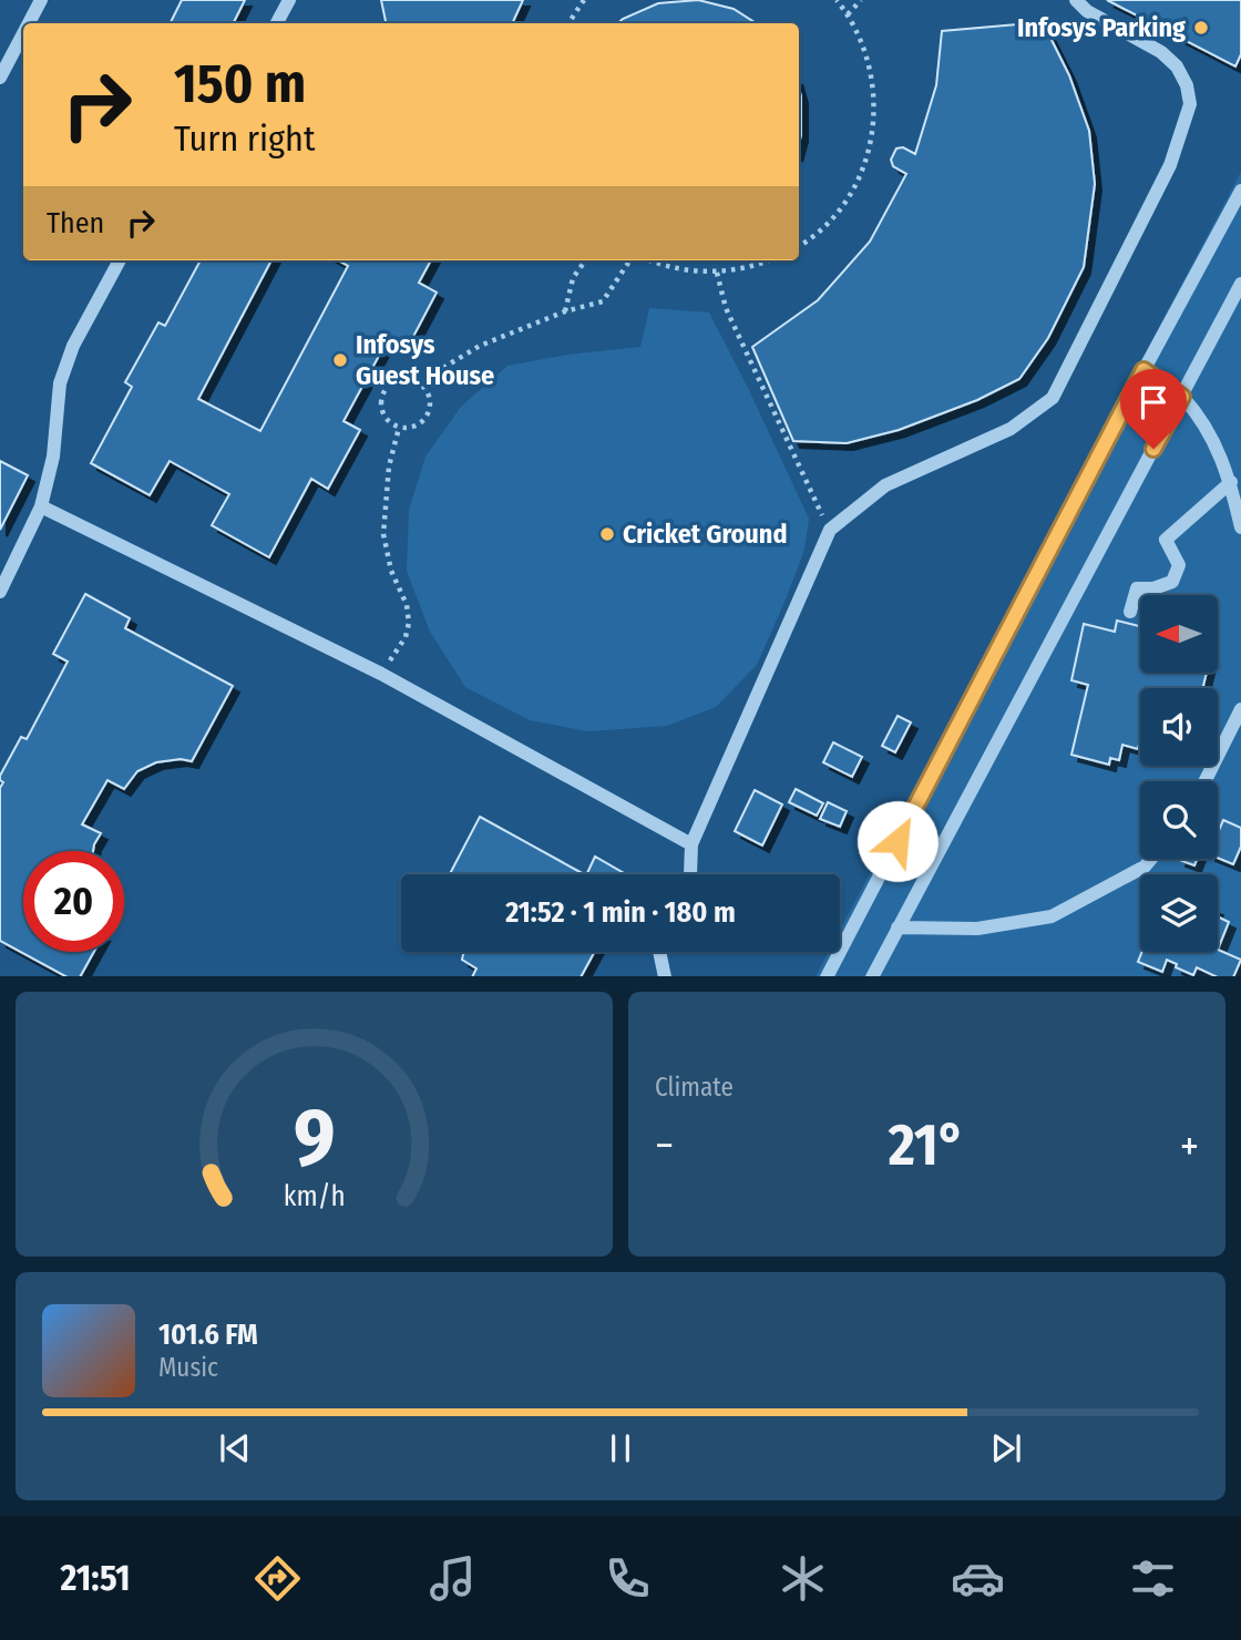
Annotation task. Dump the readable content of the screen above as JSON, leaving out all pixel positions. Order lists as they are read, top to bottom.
{
  "places": ["Infosys Parking", "Infosys Guest House", "Cricket Ground"],
  "north": "left",
  "page": {
    "turn": ["150 m", "Turn right"],
    "then": "Then",
    "limit": "20",
    "trip": "21:52 · 1 min · 180 m",
    "tile": "Climate",
    "heat": ["−", "21°", "+"],
    "song": ["101.6 FM", "Music"],
    "tabs": "21:51",
    "gauge": ["9", "km/h"]
  }
}
